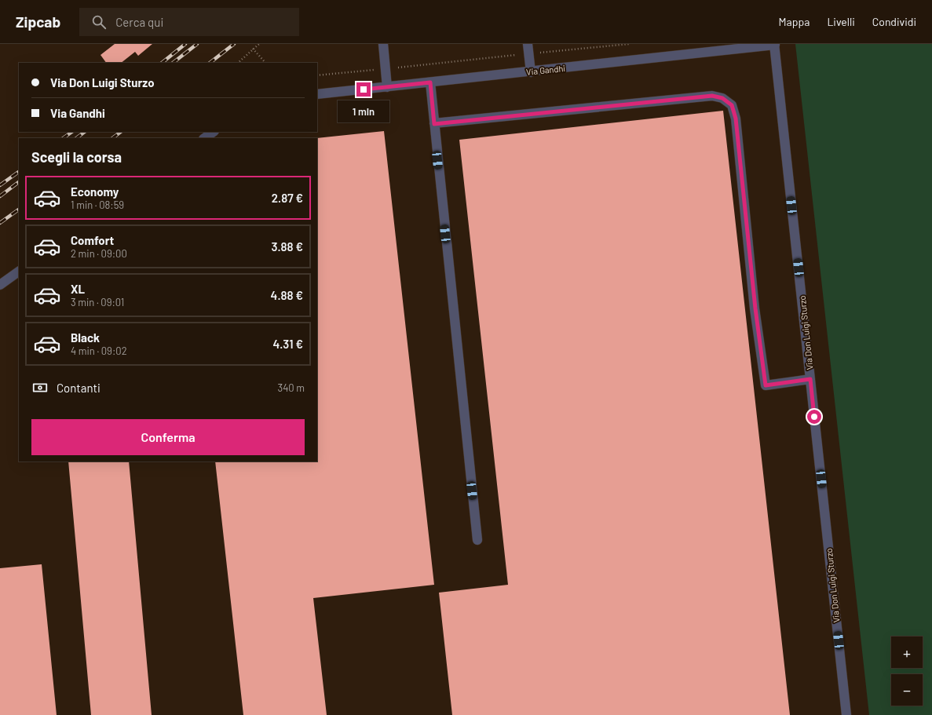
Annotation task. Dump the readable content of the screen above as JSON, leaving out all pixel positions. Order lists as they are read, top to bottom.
{
  "streets": {
    "street": ["Via Gandhi", "Via Don Luigi Sturzo"]
  },
  "crossings": [
    ["Via Gandhi", "Via Don Luigi Sturzo"]
  ],
  "page": {
    "header": "Zipcab",
    "search": "Cerca qui",
    "nav": ["Mappa", "Livelli", "Condividi"],
    "banner": ["Via Don Luigi Sturzo", "Via Gandhi"],
    "bubble": "1 min",
    "heading": "Scegli la corsa",
    "list": [
      {
        "name": "Economy",
        "note": "1 min · 08:59",
        "value": "2.87 €"
      },
      {
        "name": "Comfort",
        "note": "2 min · 09:00",
        "value": "3.88 €"
      },
      {
        "name": "XL",
        "note": "3 min · 09:01",
        "value": "4.88 €"
      },
      {
        "name": "Black",
        "note": "4 min · 09:02",
        "value": "4.31 €"
      }
    ],
    "pay": ["Contanti", "340 m"],
    "buttons": "Conferma",
    "map_buttons": ["+", "−"]
  }
}
